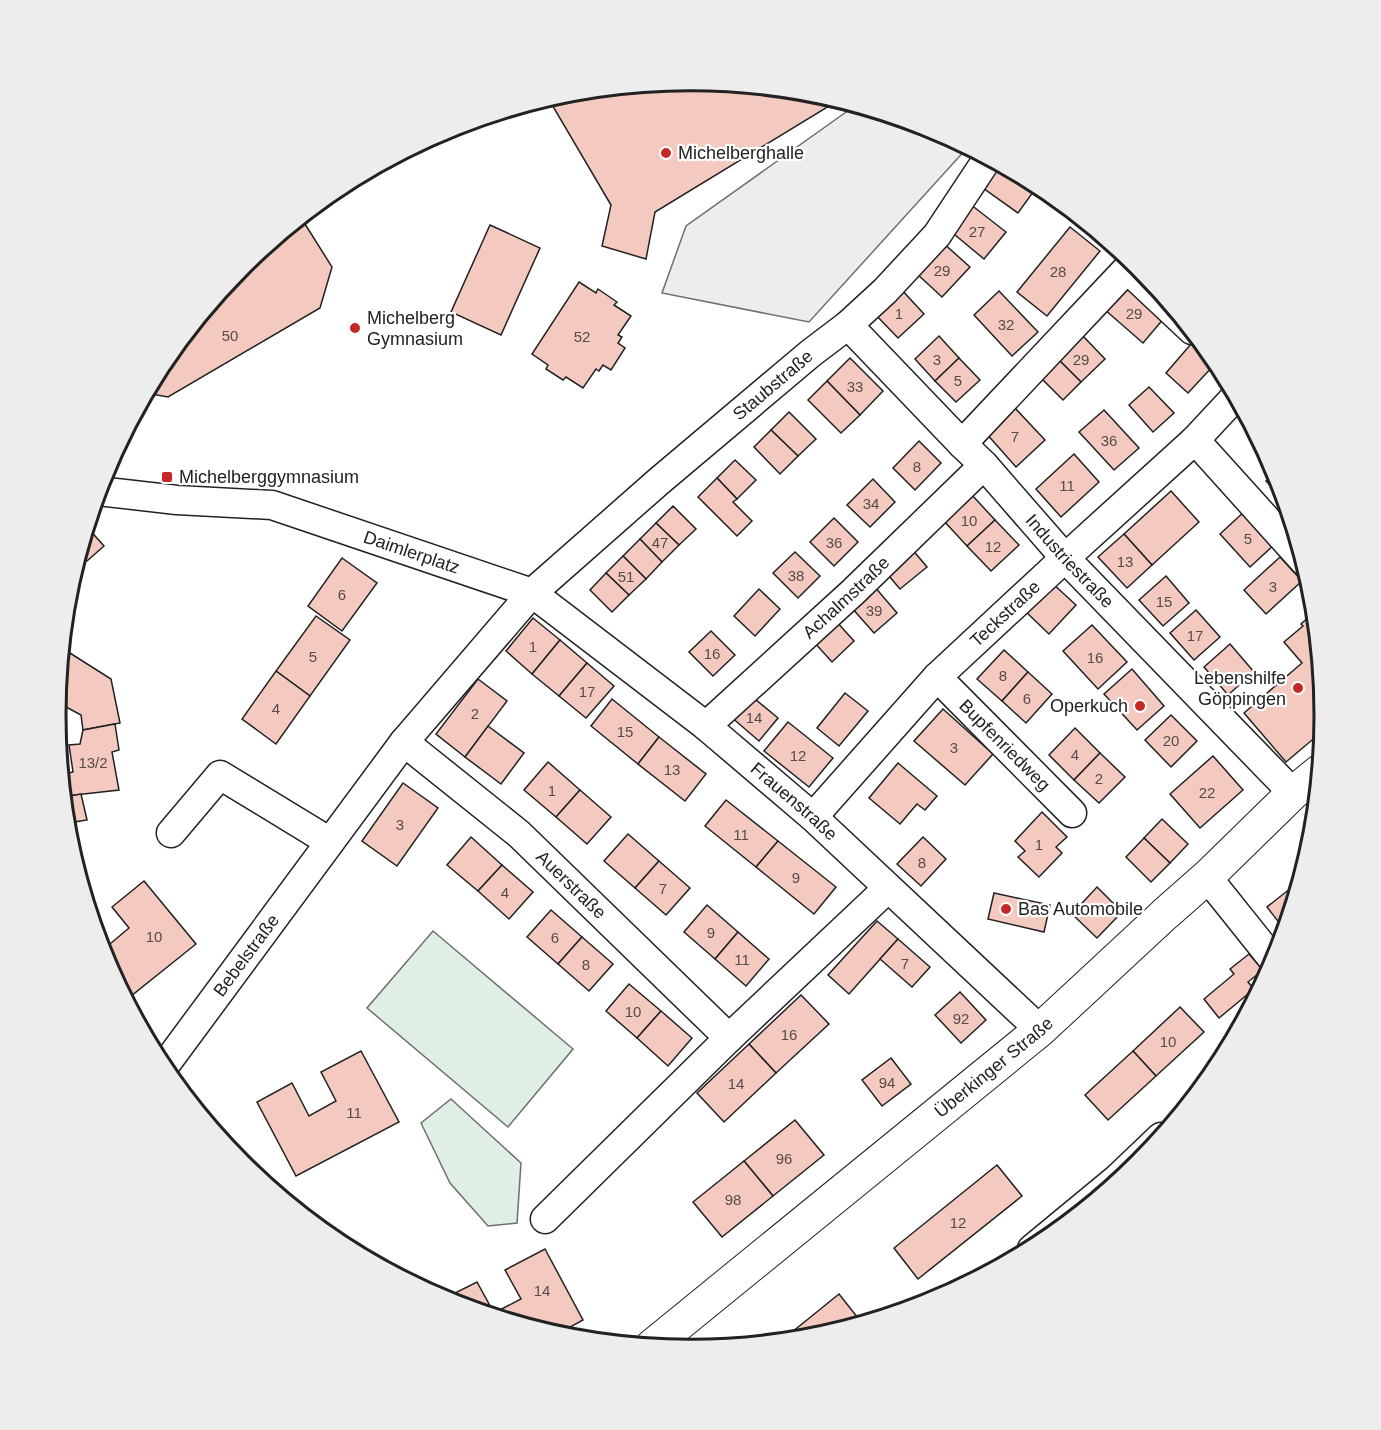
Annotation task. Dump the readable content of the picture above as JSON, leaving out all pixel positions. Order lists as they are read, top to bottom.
{
  "streets": {
    "main road": ["Überkinger Straße"],
    "street": [
      "Staubstraße",
      "Daimlerplatz",
      "Industriestraße",
      "Achalmstraße",
      "Teckstraße",
      "Bupfenriedweg",
      "Frauenstraße",
      "Auerstraße",
      "Bebelstraße"
    ]
  },
  "crossings": [
    ["Staubstraße", "Daimlerplatz"],
    ["Staubstraße", "Industriestraße"],
    ["Staubstraße", "Frauenstraße"],
    ["Daimlerplatz", "Frauenstraße"],
    ["Industriestraße", "Achalmstraße"],
    ["Industriestraße", "Teckstraße"],
    ["Industriestraße", "Überkinger Straße"],
    ["Achalmstraße", "Frauenstraße"],
    ["Teckstraße", "Bupfenriedweg"],
    ["Teckstraße", "Frauenstraße"],
    ["Frauenstraße", "Überkinger Straße"],
    ["Auerstraße", "Bebelstraße"]
  ],
  "places": {
    "other": [
      "Michelberghalle",
      "Michelberg Gymnasium",
      "Lebenshilfe Göppingen",
      "Operkuch",
      "Bas Automobile"
    ],
    "transit": ["Michelberggymnasium"]
  },
  "house_numbers": [
    "27",
    "29",
    "28",
    "1",
    "29",
    "32",
    "50",
    "52",
    "3",
    "29",
    "5",
    "33",
    "7",
    "36",
    "8",
    "11",
    "34",
    "10",
    "5",
    "47",
    "36",
    "12",
    "13",
    "38",
    "51",
    "3",
    "6",
    "15",
    "39",
    "17",
    "1",
    "16",
    "5",
    "16",
    "8",
    "17",
    "6",
    "4",
    "2",
    "14",
    "15",
    "20",
    "3",
    "4",
    "12",
    "13/2",
    "13",
    "2",
    "1",
    "22",
    "3",
    "11",
    "1",
    "8",
    "9",
    "7",
    "4",
    "9",
    "10",
    "6",
    "11",
    "7",
    "8",
    "10",
    "92",
    "16",
    "10",
    "94",
    "14",
    "11",
    "96",
    "98",
    "12",
    "14"
  ]
}
